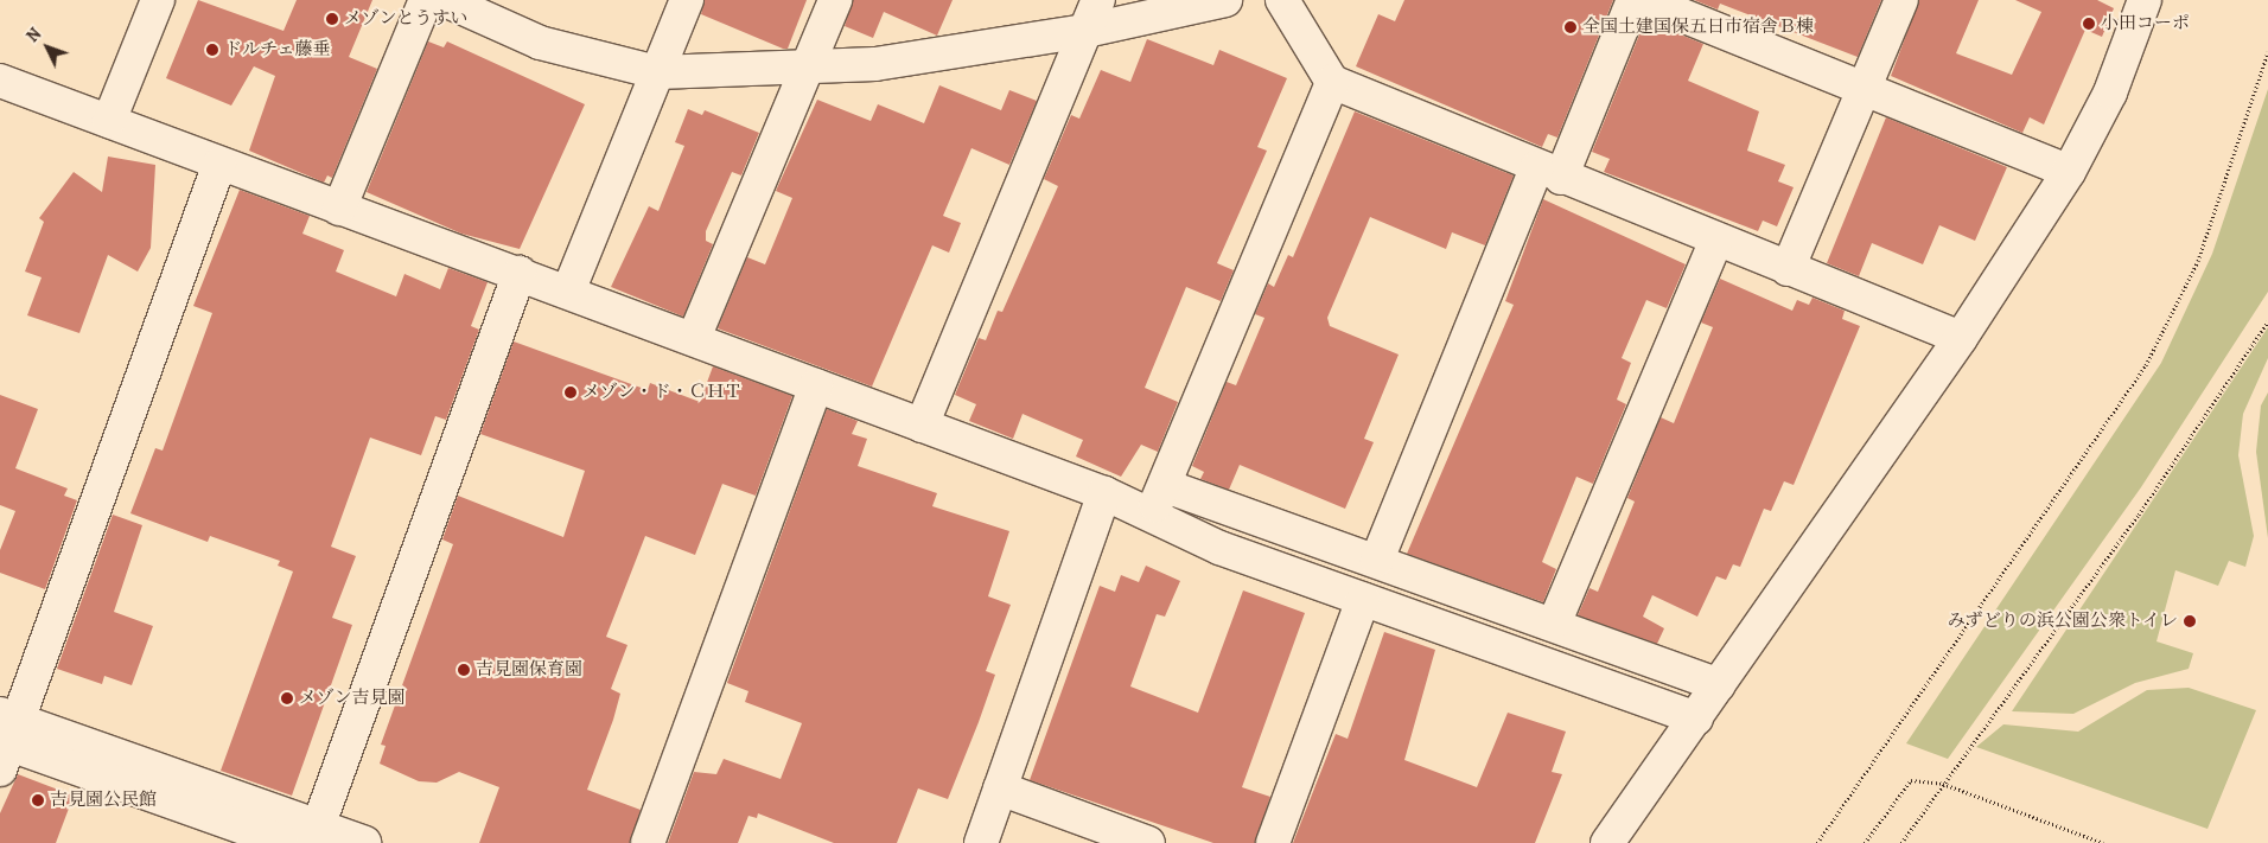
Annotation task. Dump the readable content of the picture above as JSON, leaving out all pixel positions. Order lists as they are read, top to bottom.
{
  "places": [
    "メゾンとうすい",
    "小田コーポ",
    "全国土建国保五日市宿舎Ｂ棟",
    "ドルチェ藤垂",
    "メゾン・ド・ＣＨＴ",
    "みずどりの浜公園公衆トイレ",
    "吉見園保育園",
    "メゾン吉見園",
    "吉見園公民館"
  ],
  "north": "top left"
}
